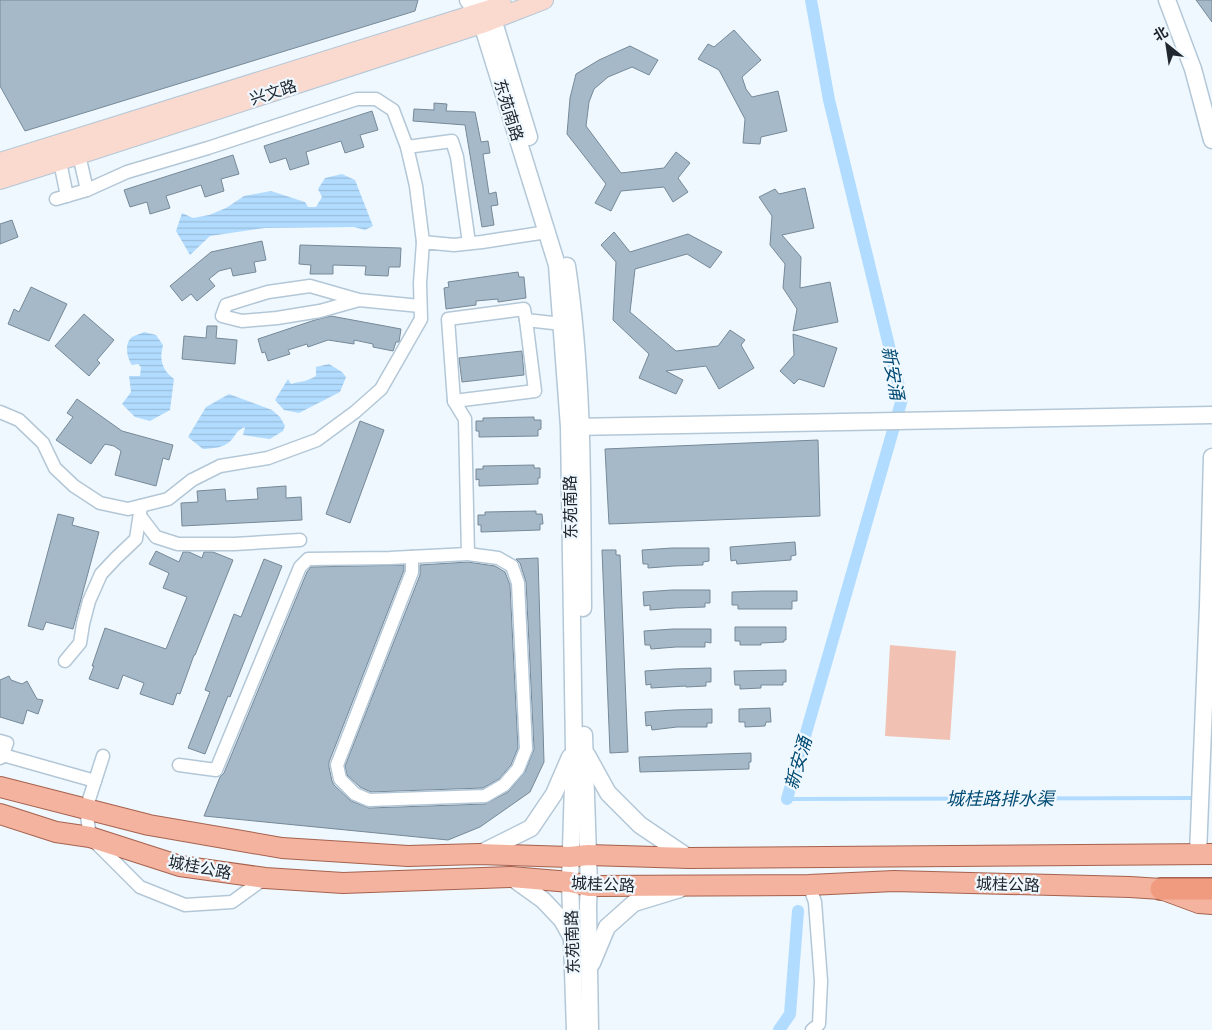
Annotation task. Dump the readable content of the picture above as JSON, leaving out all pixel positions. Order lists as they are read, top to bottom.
{
  "streets": {
    "main road": ["兴文路", "城桂公路"],
    "street": ["东苑南路"]
  },
  "crossings": [
    ["兴文路", "东苑南路"],
    ["东苑南路", "城桂公路"]
  ],
  "water": ["新安涌", "城桂路排水渠"],
  "north": "top left"
}
